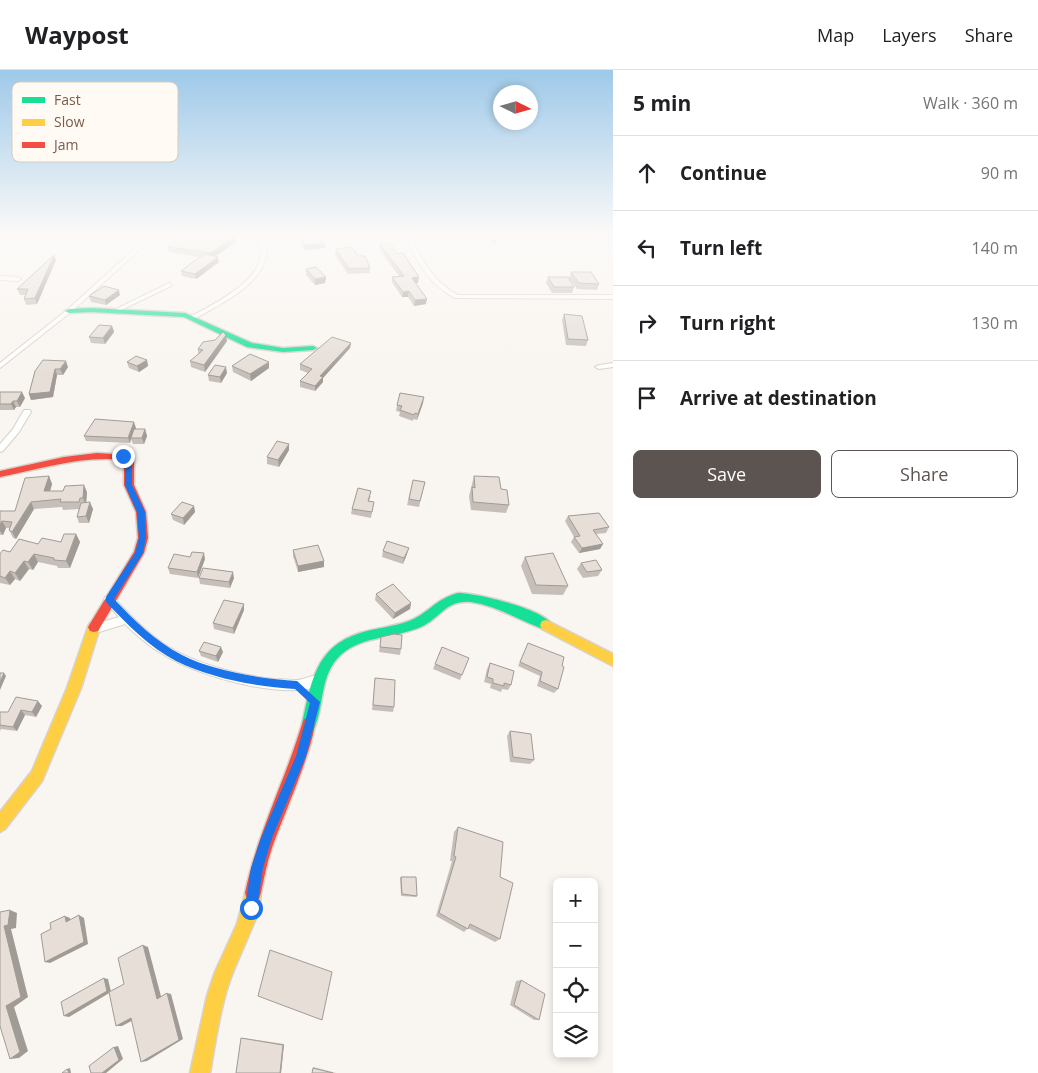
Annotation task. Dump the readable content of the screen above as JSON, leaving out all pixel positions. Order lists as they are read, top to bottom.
{
  "legend": ["Fast", "Slow", "Jam"],
  "north": "right",
  "page": {
    "header": "Waypost",
    "nav": ["Map", "Layers", "Share"],
    "heading": ["5 min", "Walk · 360 m"],
    "list": [
      ["Continue", "90 m"],
      ["Turn left", "140 m"],
      ["Turn right", "130 m"],
      "Arrive at destination"
    ],
    "buttons": ["Save", "Share"],
    "map_buttons": ["+", "−"]
  }
}
